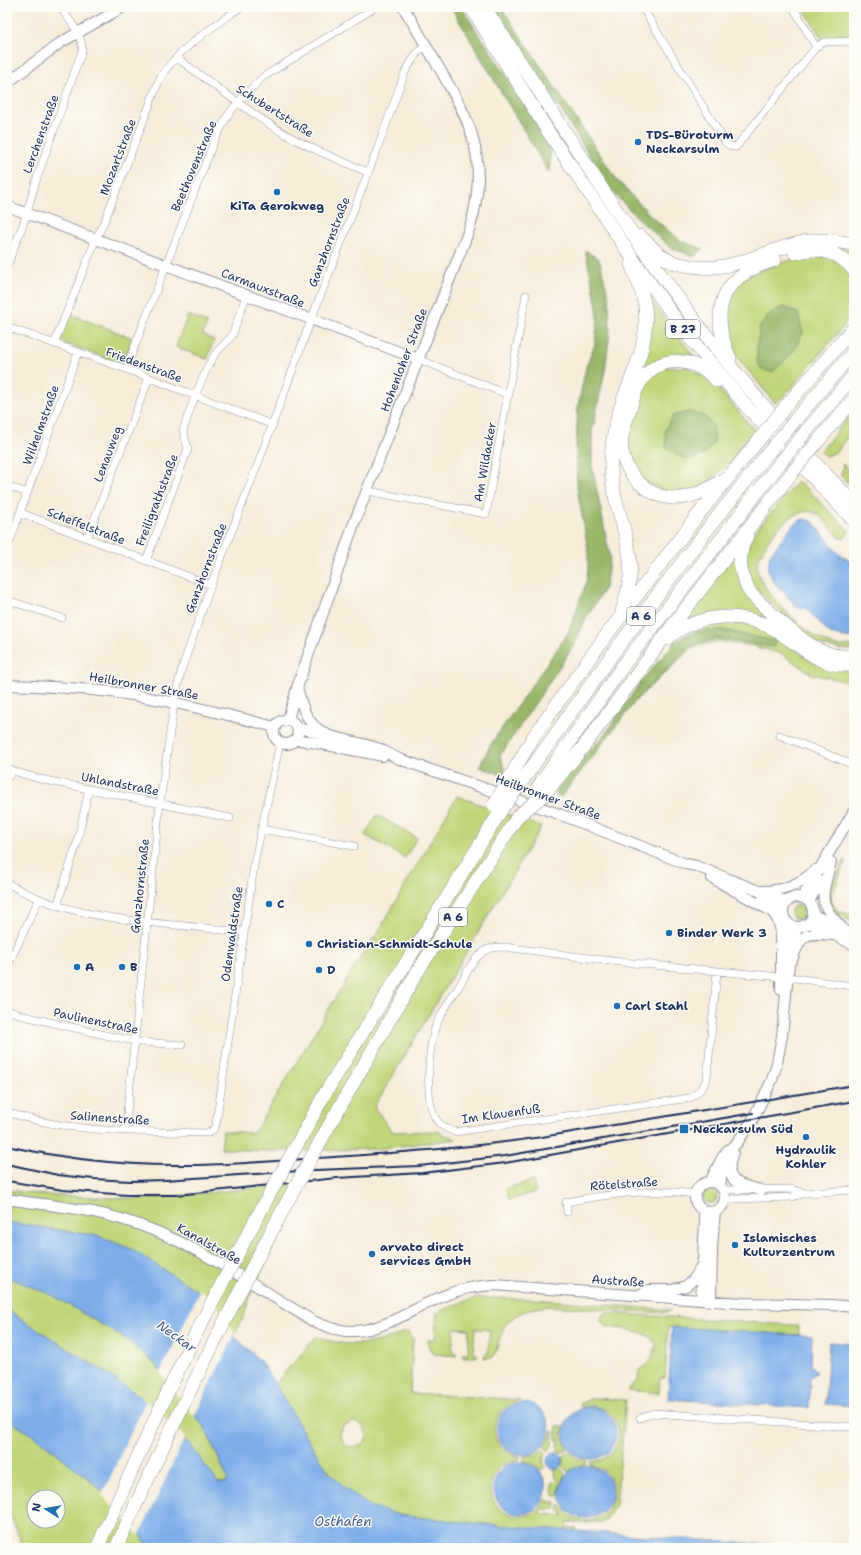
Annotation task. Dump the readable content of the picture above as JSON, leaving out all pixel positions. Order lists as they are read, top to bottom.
{
  "streets": {
    "highway": ["B 27", "A 6"],
    "main road": [
      "Carmauxstraße",
      "Hohenloher Straße",
      "Heilbronner Straße",
      "Kanalstraße",
      "Austraße"
    ],
    "street": [
      "Schubertstraße",
      "Lerchenstraße",
      "Mozartstraße",
      "Beethovenstraße",
      "Ganzhornstraße",
      "Friedenstraße",
      "Wilhelmstraße",
      "Lenauweg",
      "Am Wildacker",
      "Freiligrathstraße",
      "Scheffelstraße",
      "Uhlandstraße",
      "Odenwaldstraße",
      "Paulinenstraße",
      "Im Klauenfuß",
      "Salinenstraße",
      "Rötelstraße"
    ]
  },
  "crossings": [
    ["Schubertstraße", "Mozartstraße"],
    ["Schubertstraße", "Beethovenstraße"],
    ["Schubertstraße", "Ganzhornstraße"],
    ["Lerchenstraße", "Carmauxstraße"],
    ["Mozartstraße", "Carmauxstraße"],
    ["Mozartstraße", "Friedenstraße"],
    ["Beethovenstraße", "Carmauxstraße"],
    ["Beethovenstraße", "Friedenstraße"],
    ["Ganzhornstraße", "Carmauxstraße"],
    ["Ganzhornstraße", "Hohenloher Straße"],
    ["Ganzhornstraße", "Friedenstraße"],
    ["Ganzhornstraße", "Scheffelstraße"],
    ["Ganzhornstraße", "Heilbronner Straße"],
    ["Ganzhornstraße", "Uhlandstraße"],
    ["Ganzhornstraße", "Paulinenstraße"],
    ["Ganzhornstraße", "Salinenstraße"],
    ["Carmauxstraße", "Hohenloher Straße"],
    ["Carmauxstraße", "Am Wildacker"],
    ["Carmauxstraße", "Freiligrathstraße"],
    ["Hohenloher Straße", "Am Wildacker"],
    ["Hohenloher Straße", "Heilbronner Straße"],
    ["Hohenloher Straße", "Odenwaldstraße"],
    ["Friedenstraße", "Wilhelmstraße"],
    ["Friedenstraße", "Lenauweg"],
    ["Friedenstraße", "Freiligrathstraße"],
    ["Wilhelmstraße", "Scheffelstraße"],
    ["Lenauweg", "Scheffelstraße"],
    ["Freiligrathstraße", "Scheffelstraße"],
    ["Heilbronner Straße", "Odenwaldstraße"],
    ["Odenwaldstraße", "Salinenstraße"],
    ["Kanalstraße", "Austraße"]
  ],
  "water": ["Neckar", "Osthafen"],
  "places": {
    "other": [
      "TDS-Büroturm Neckarsulm",
      "KiTa Gerokweg",
      "C",
      "Binder Werk 3",
      "Christian-Schmidt-Schule",
      "A",
      "B",
      "D",
      "Carl Stahl",
      "Hydraulik Kohler",
      "Islamisches Kulturzentrum",
      "arvato direct services GmbH"
    ],
    "transit": ["Neckarsulm Süd"]
  },
  "north": "left"
}
